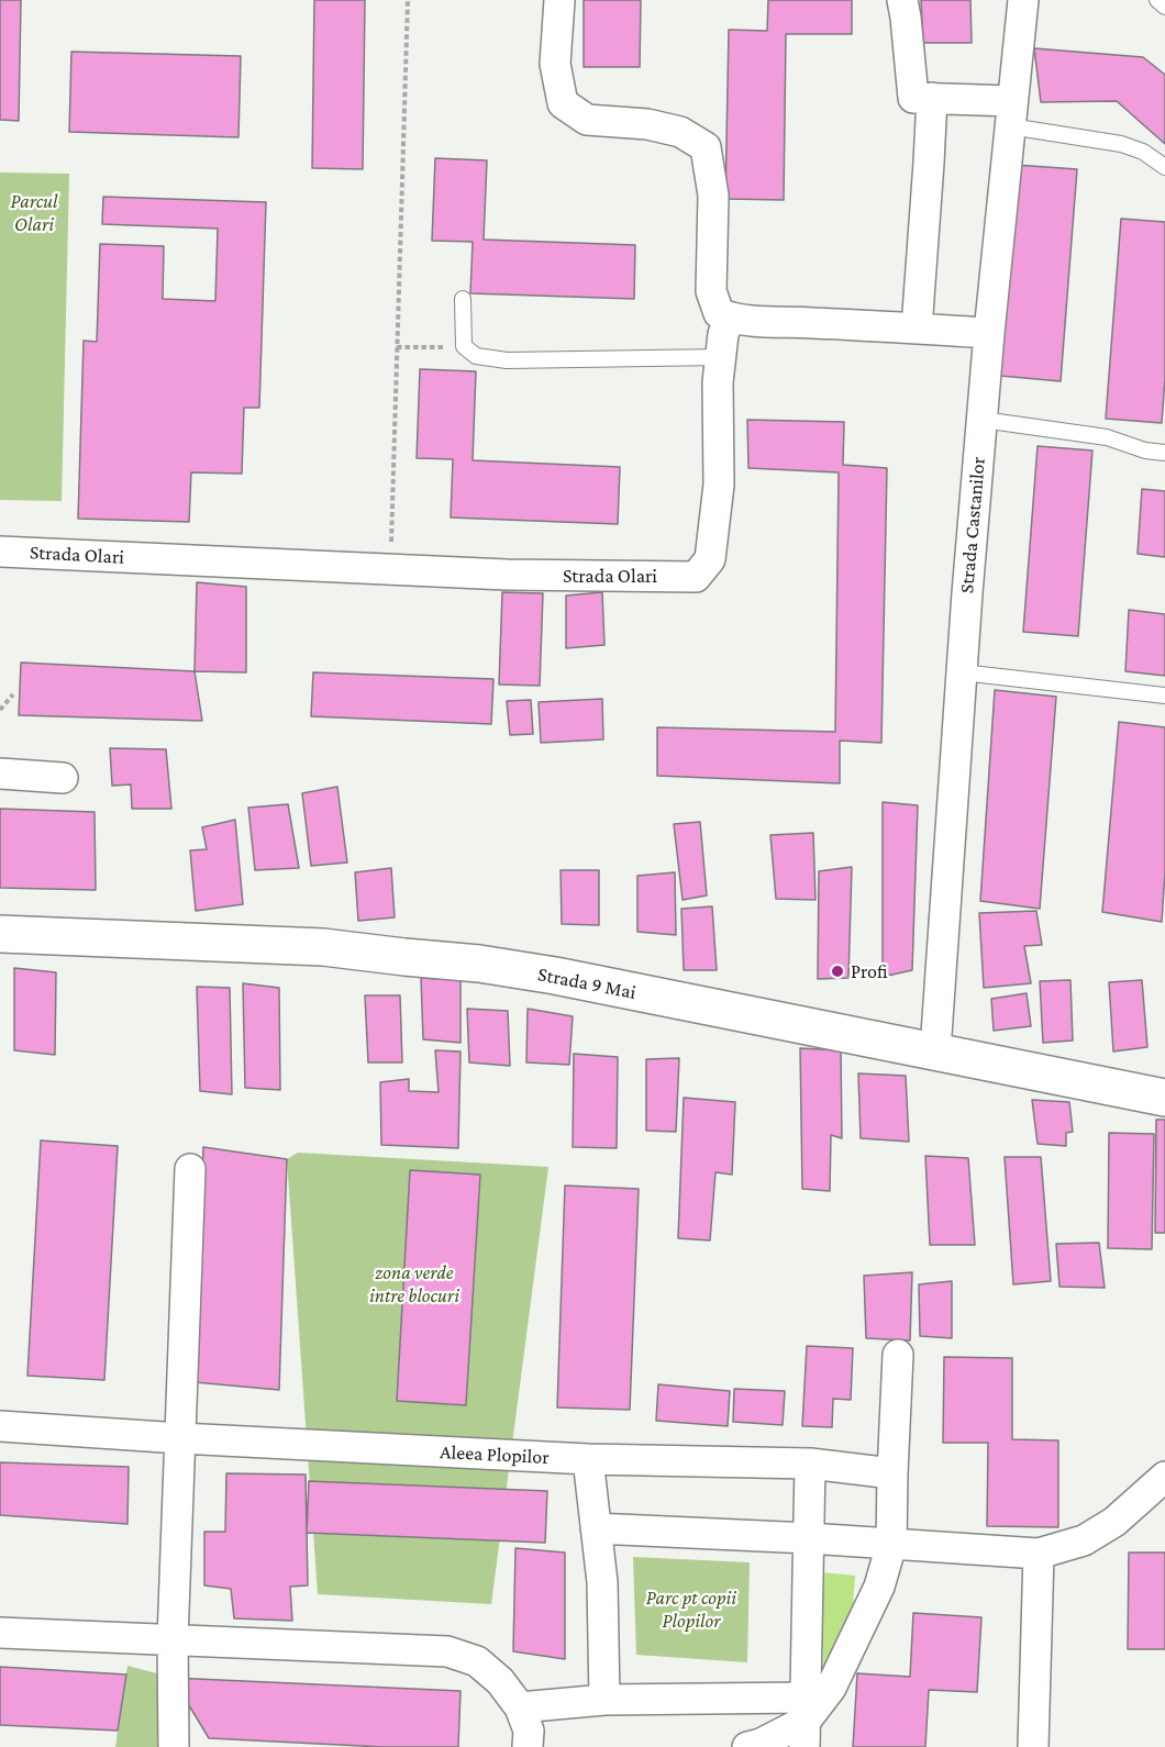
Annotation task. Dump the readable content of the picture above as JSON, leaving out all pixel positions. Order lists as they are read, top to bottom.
{
  "streets": {
    "main road": ["Strada 9 Mai"],
    "street": ["Strada Castanilor", "Strada Olari", "Aleea Plopilor"]
  },
  "crossings": [
    ["Strada Castanilor", "Strada 9 Mai"]
  ],
  "parks": ["Parcul Olari", "zona verde intre blocuri", "Parc pt copii Plopilor"],
  "places": ["Profi"]
}
